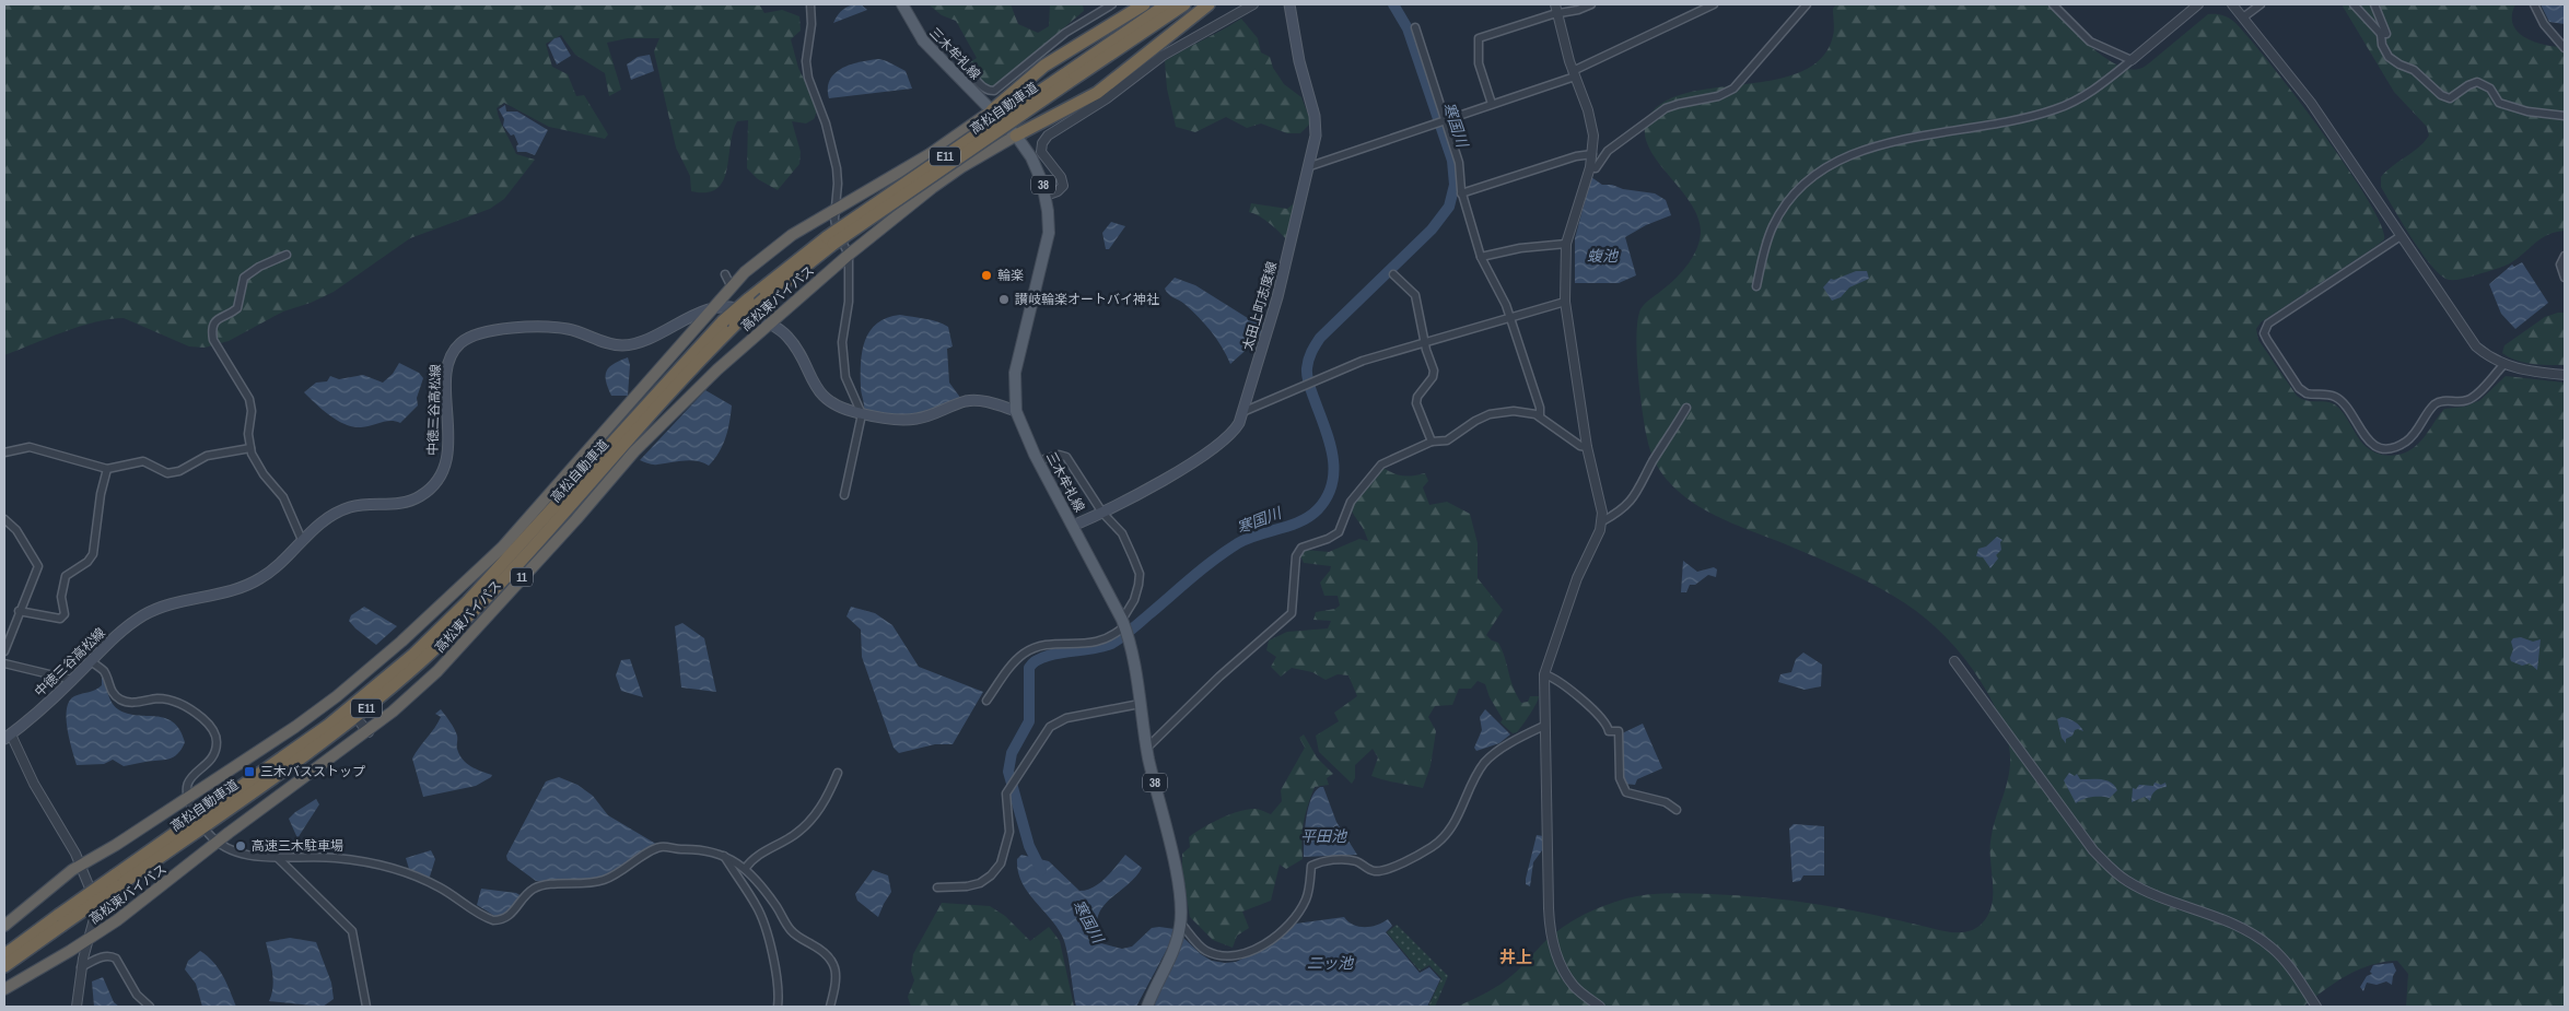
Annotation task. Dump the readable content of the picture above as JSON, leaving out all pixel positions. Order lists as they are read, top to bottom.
{
  "streets": {
    "highway": [
      "高松自動車道",
      "E11",
      "高松東バイパス",
      "11"
    ],
    "main road": [
      "三木牟礼線",
      "38",
      "太田上町志度線",
      "中徳三谷高松線"
    ]
  },
  "crossings": [
    ["三木牟礼線", "高松東バイパス"],
    ["三木牟礼線", "太田上町志度線"],
    ["三木牟礼線", "中徳三谷高松線"],
    ["高松東バイパス", "中徳三谷高松線"]
  ],
  "districts": ["井上"],
  "water": [
    "寒国川",
    "蝮池",
    "平田池",
    "二ッ池"
  ],
  "places": {
    "other": ["輪楽", "讃岐輪楽オートバイ神社", "高速三木駐車場"],
    "transit": ["三木バスストップ"]
  }
}
